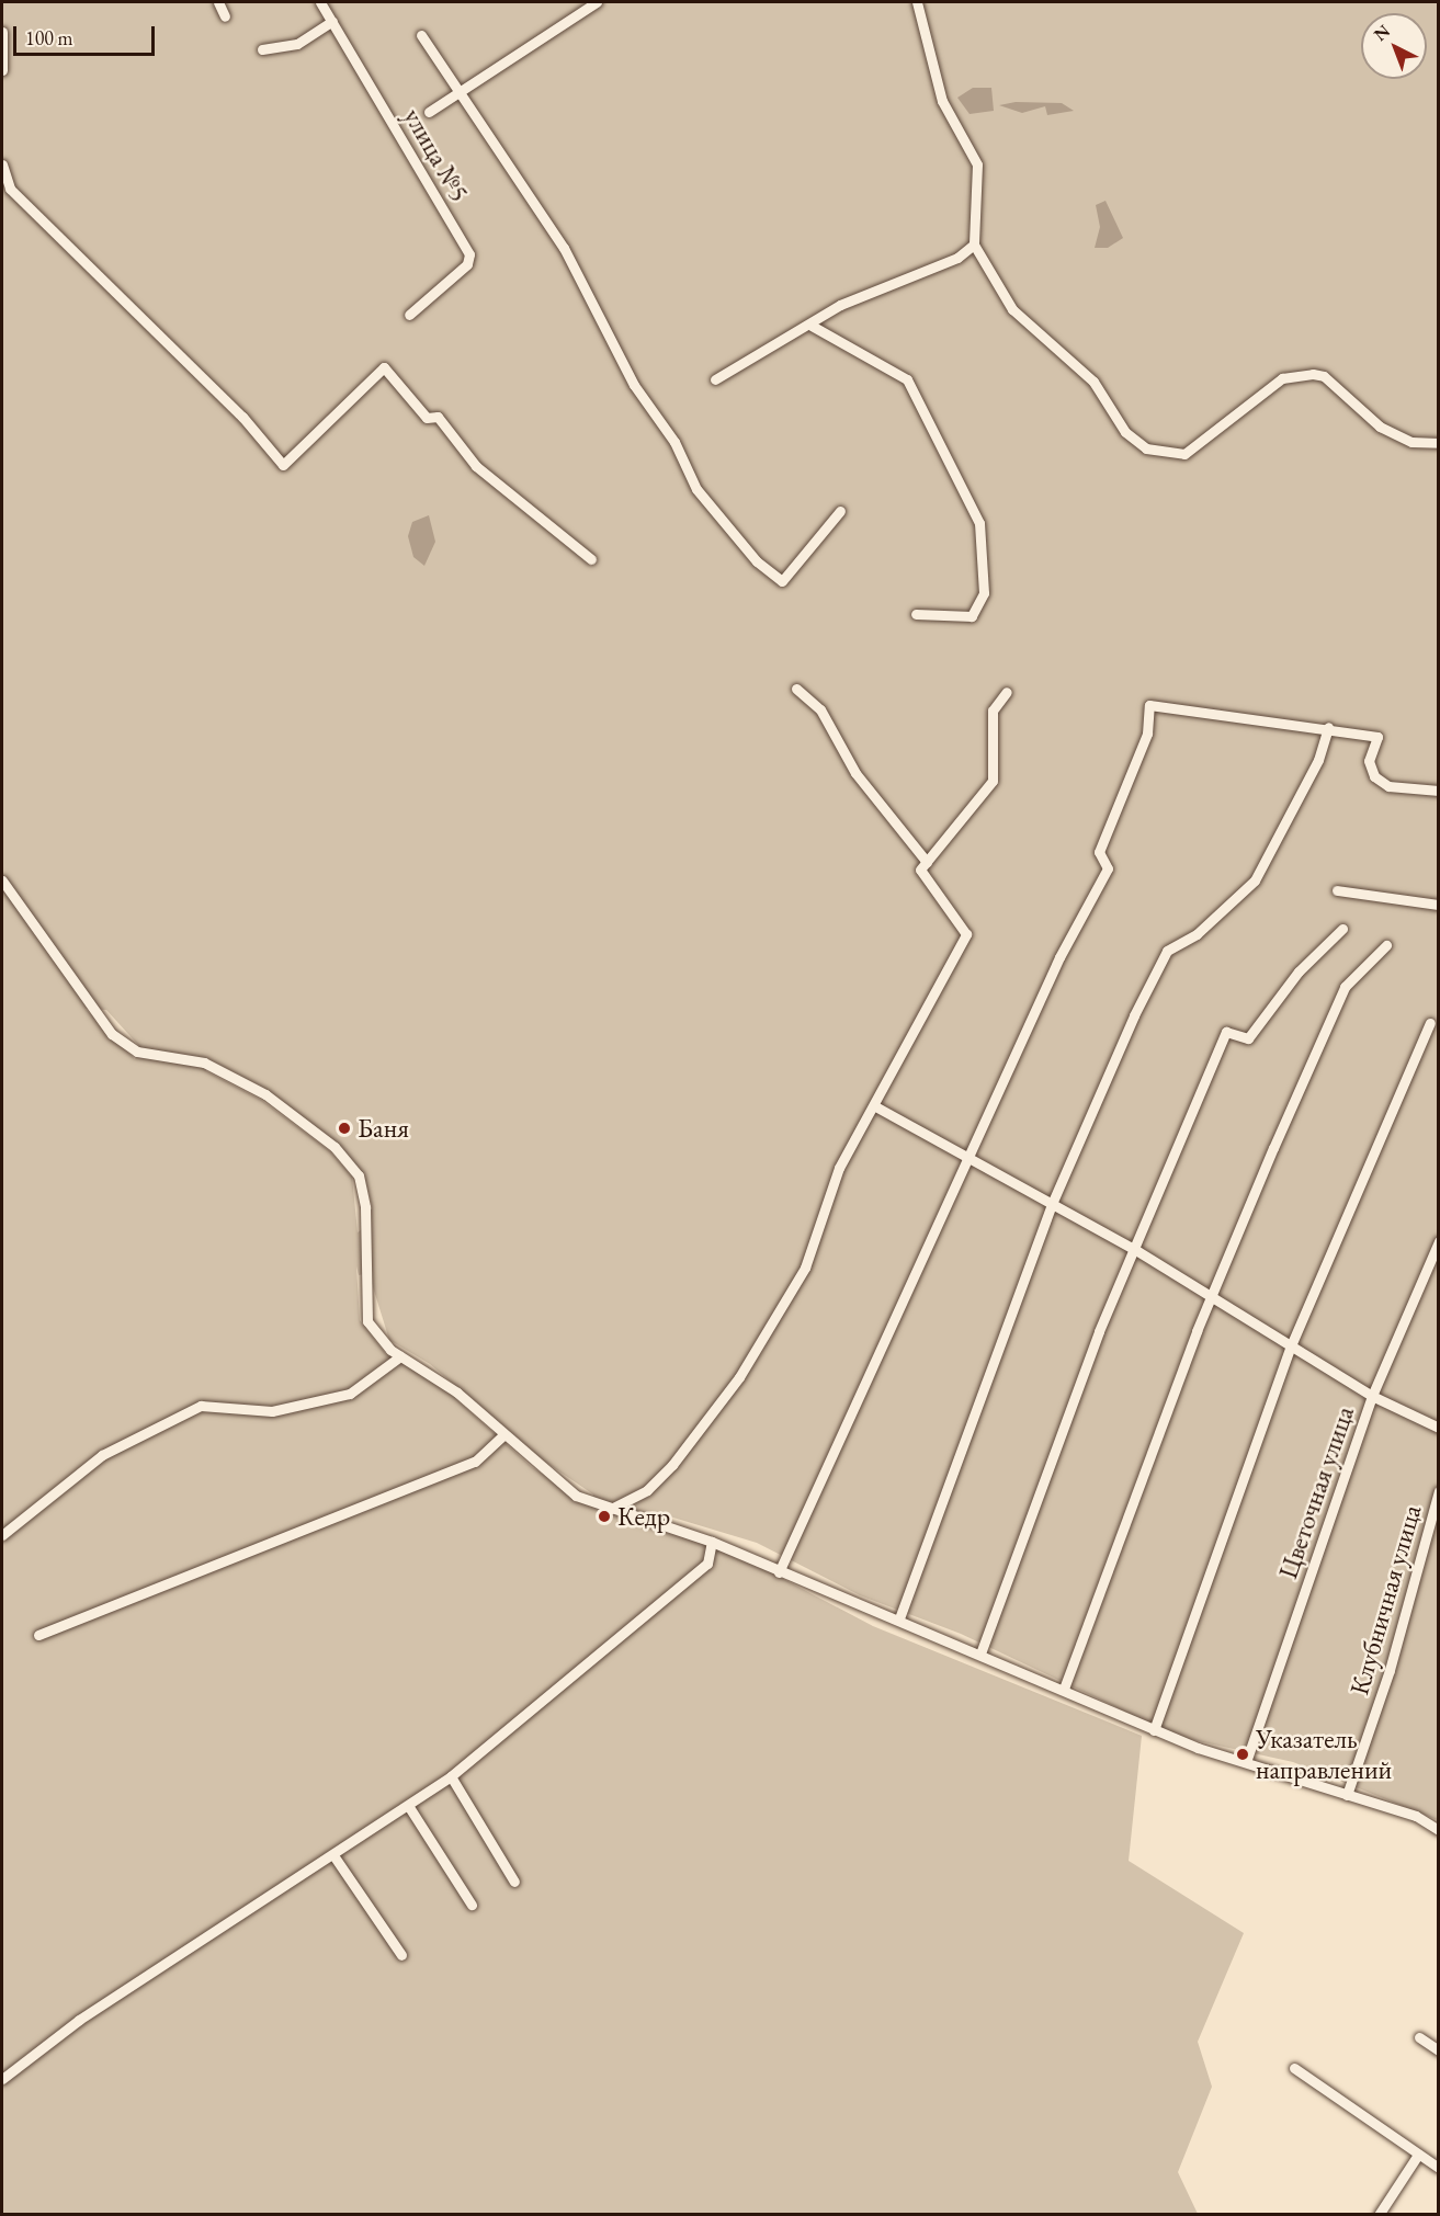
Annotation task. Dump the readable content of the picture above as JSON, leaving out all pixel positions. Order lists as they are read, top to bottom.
{
  "streets": {
    "street": ["улица №5", "Цветочная улица", "Клубничная улица"]
  },
  "places": ["Баня", "Кедр", "Указатель направлений"],
  "scale_bar": "100 m",
  "north": "top left"
}
